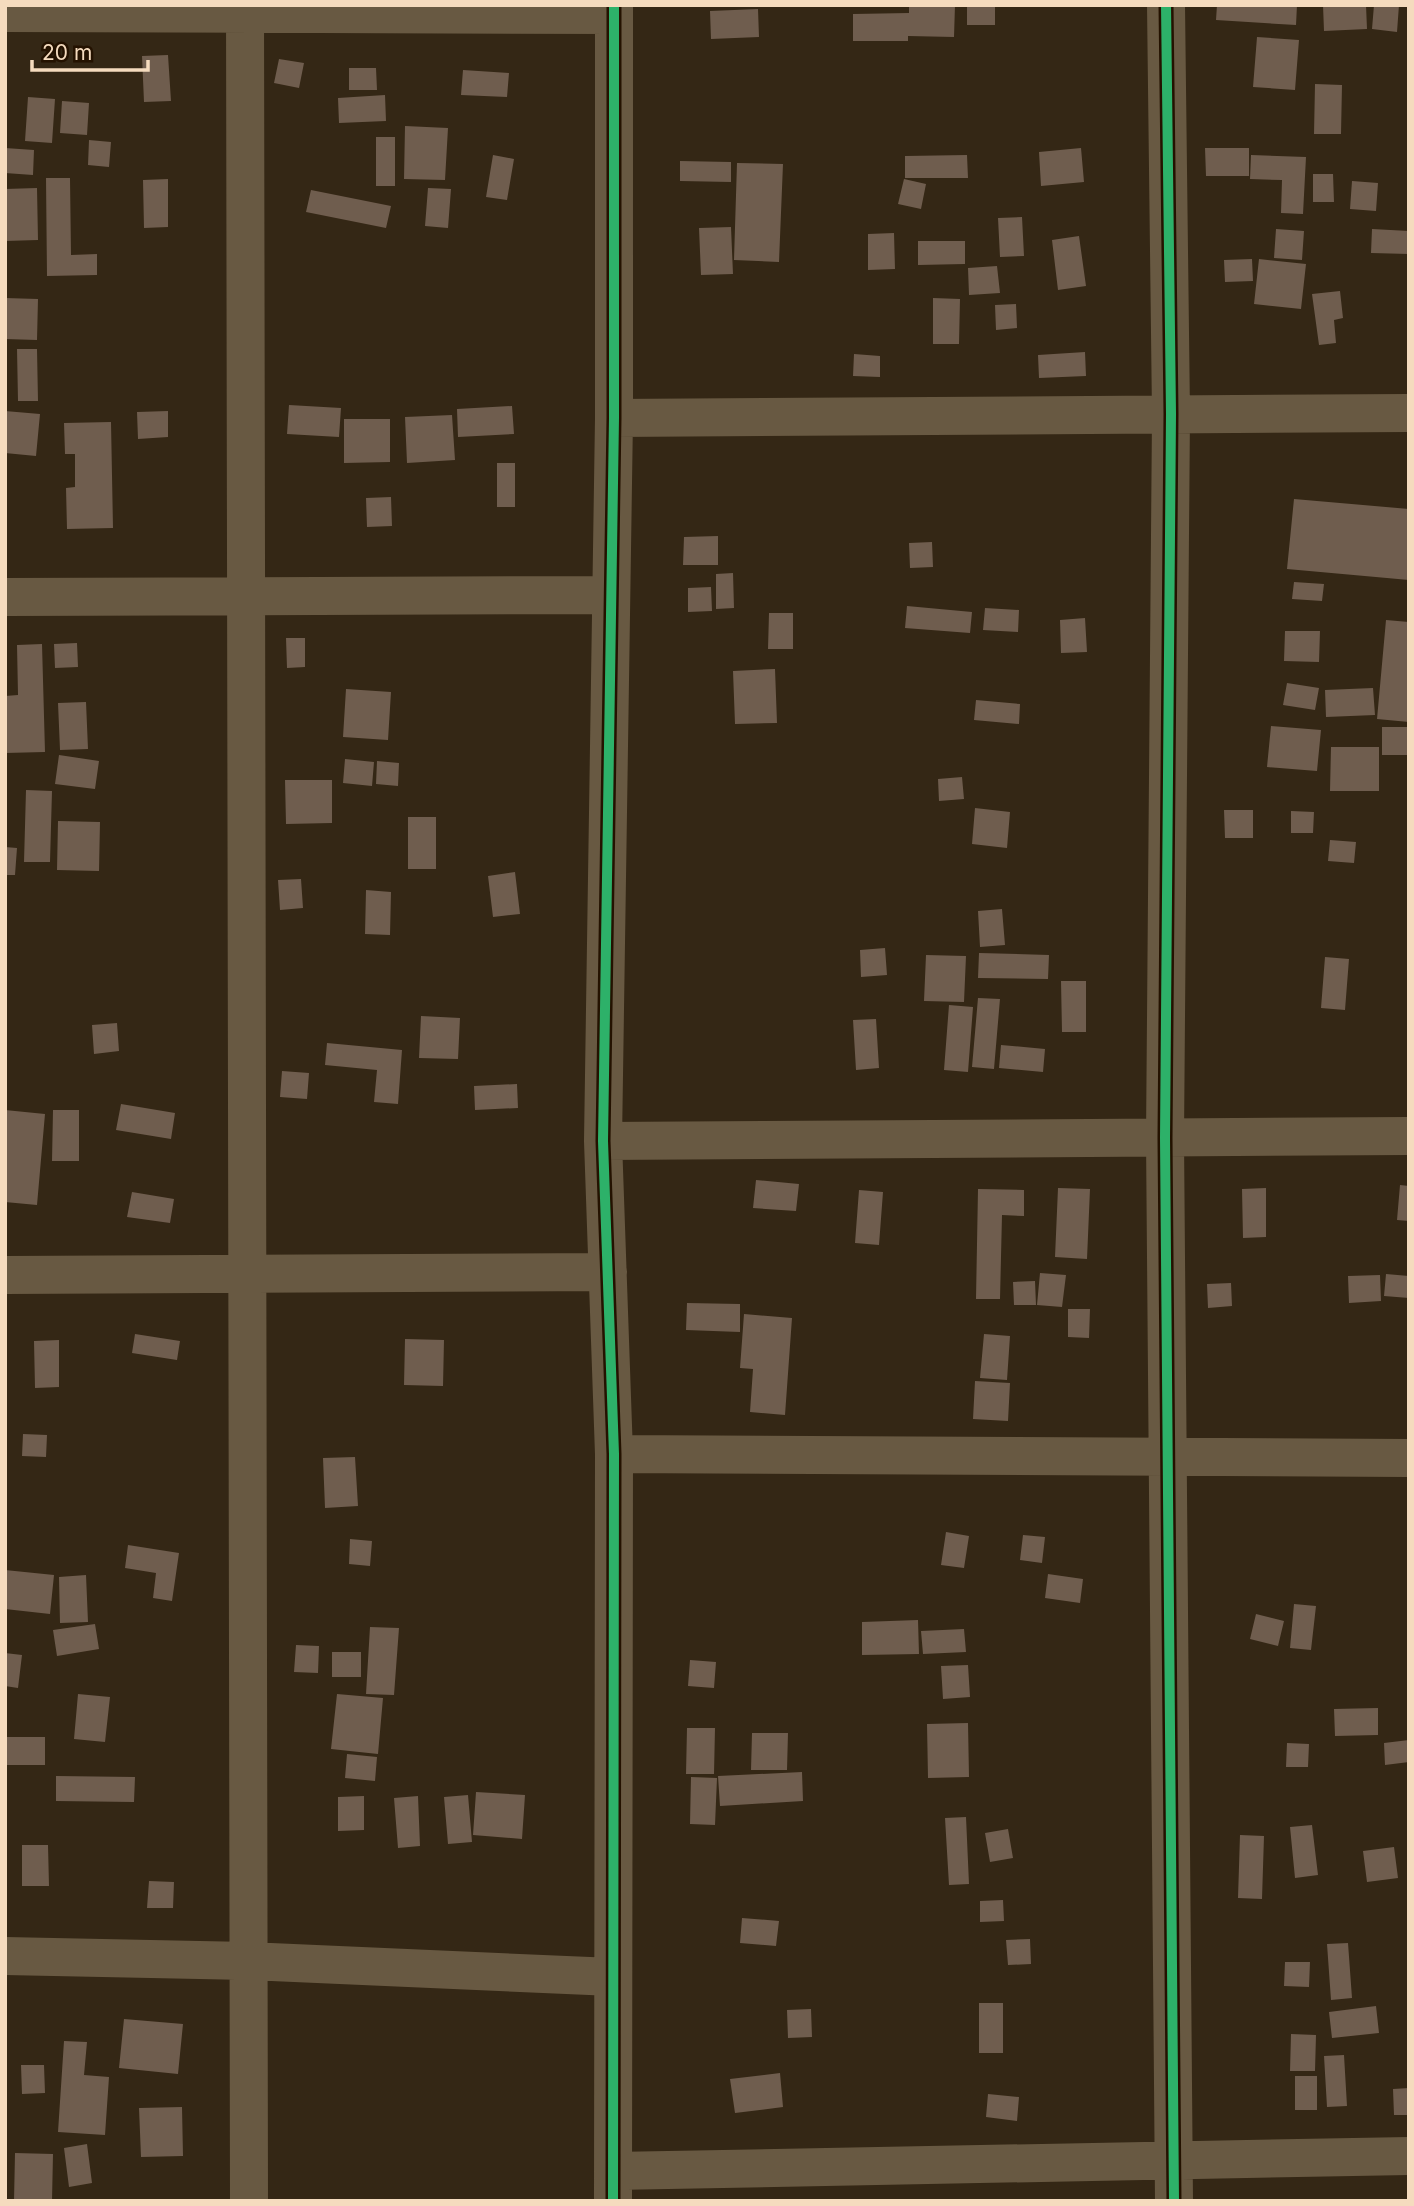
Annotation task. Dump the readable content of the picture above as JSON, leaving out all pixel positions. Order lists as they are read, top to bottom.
{
  "scale_bar": "20 m"
}
